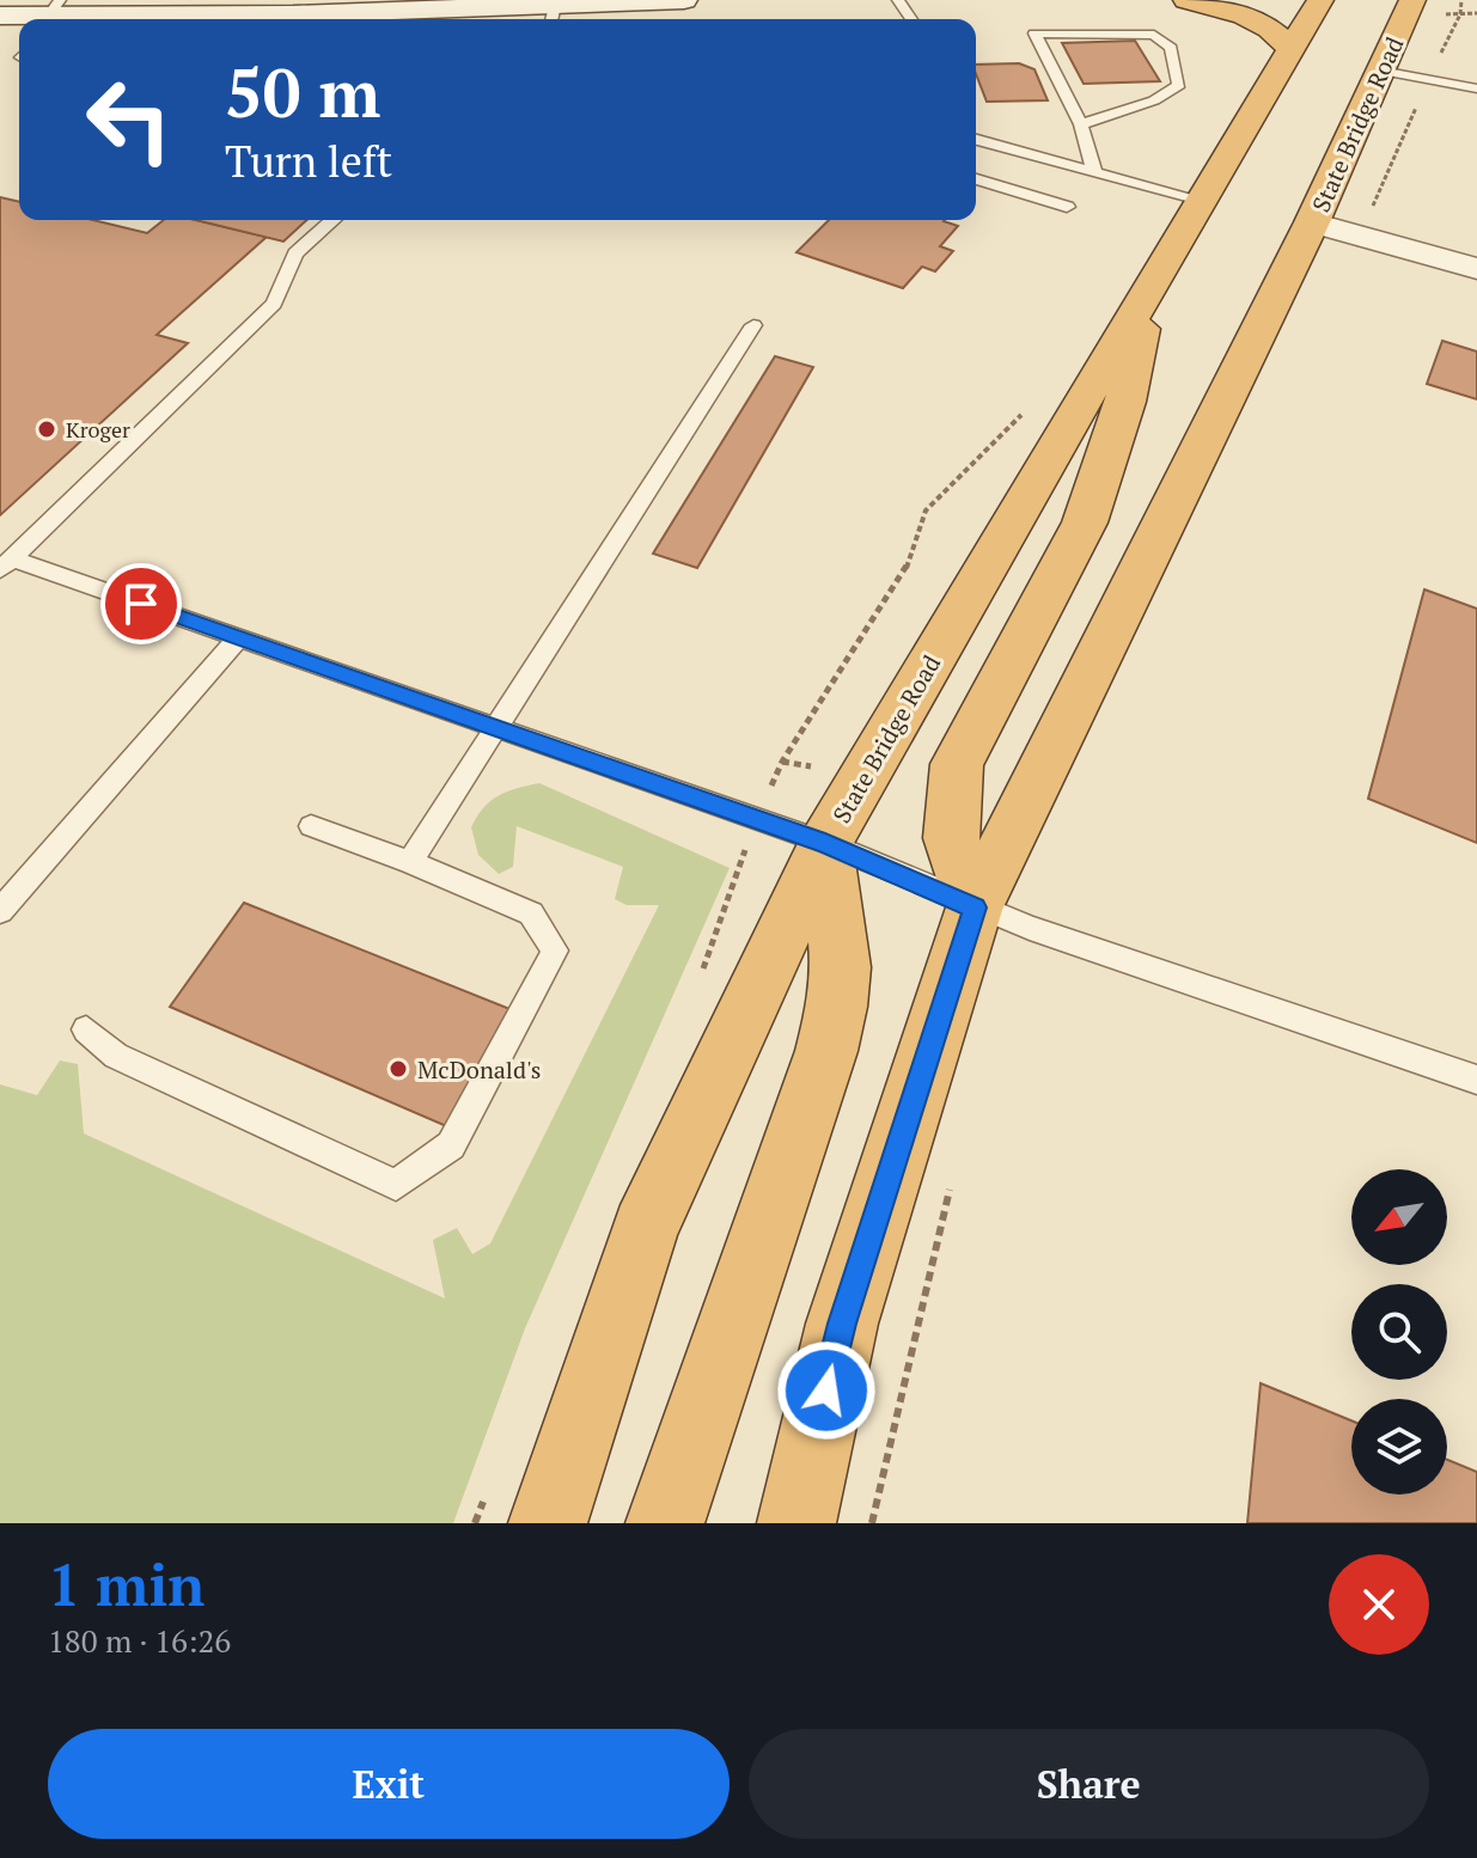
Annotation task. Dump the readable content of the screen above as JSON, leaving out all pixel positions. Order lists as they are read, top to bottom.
{
  "streets": {
    "highway": ["State Bridge Road"]
  },
  "places": ["Kroger", "McDonald's"],
  "north": "bottom left",
  "page": {
    "turn": ["50 m", "Turn left"],
    "heading": ["1 min", "180 m · 16:26"],
    "buttons": ["Exit", "Share"]
  }
}
